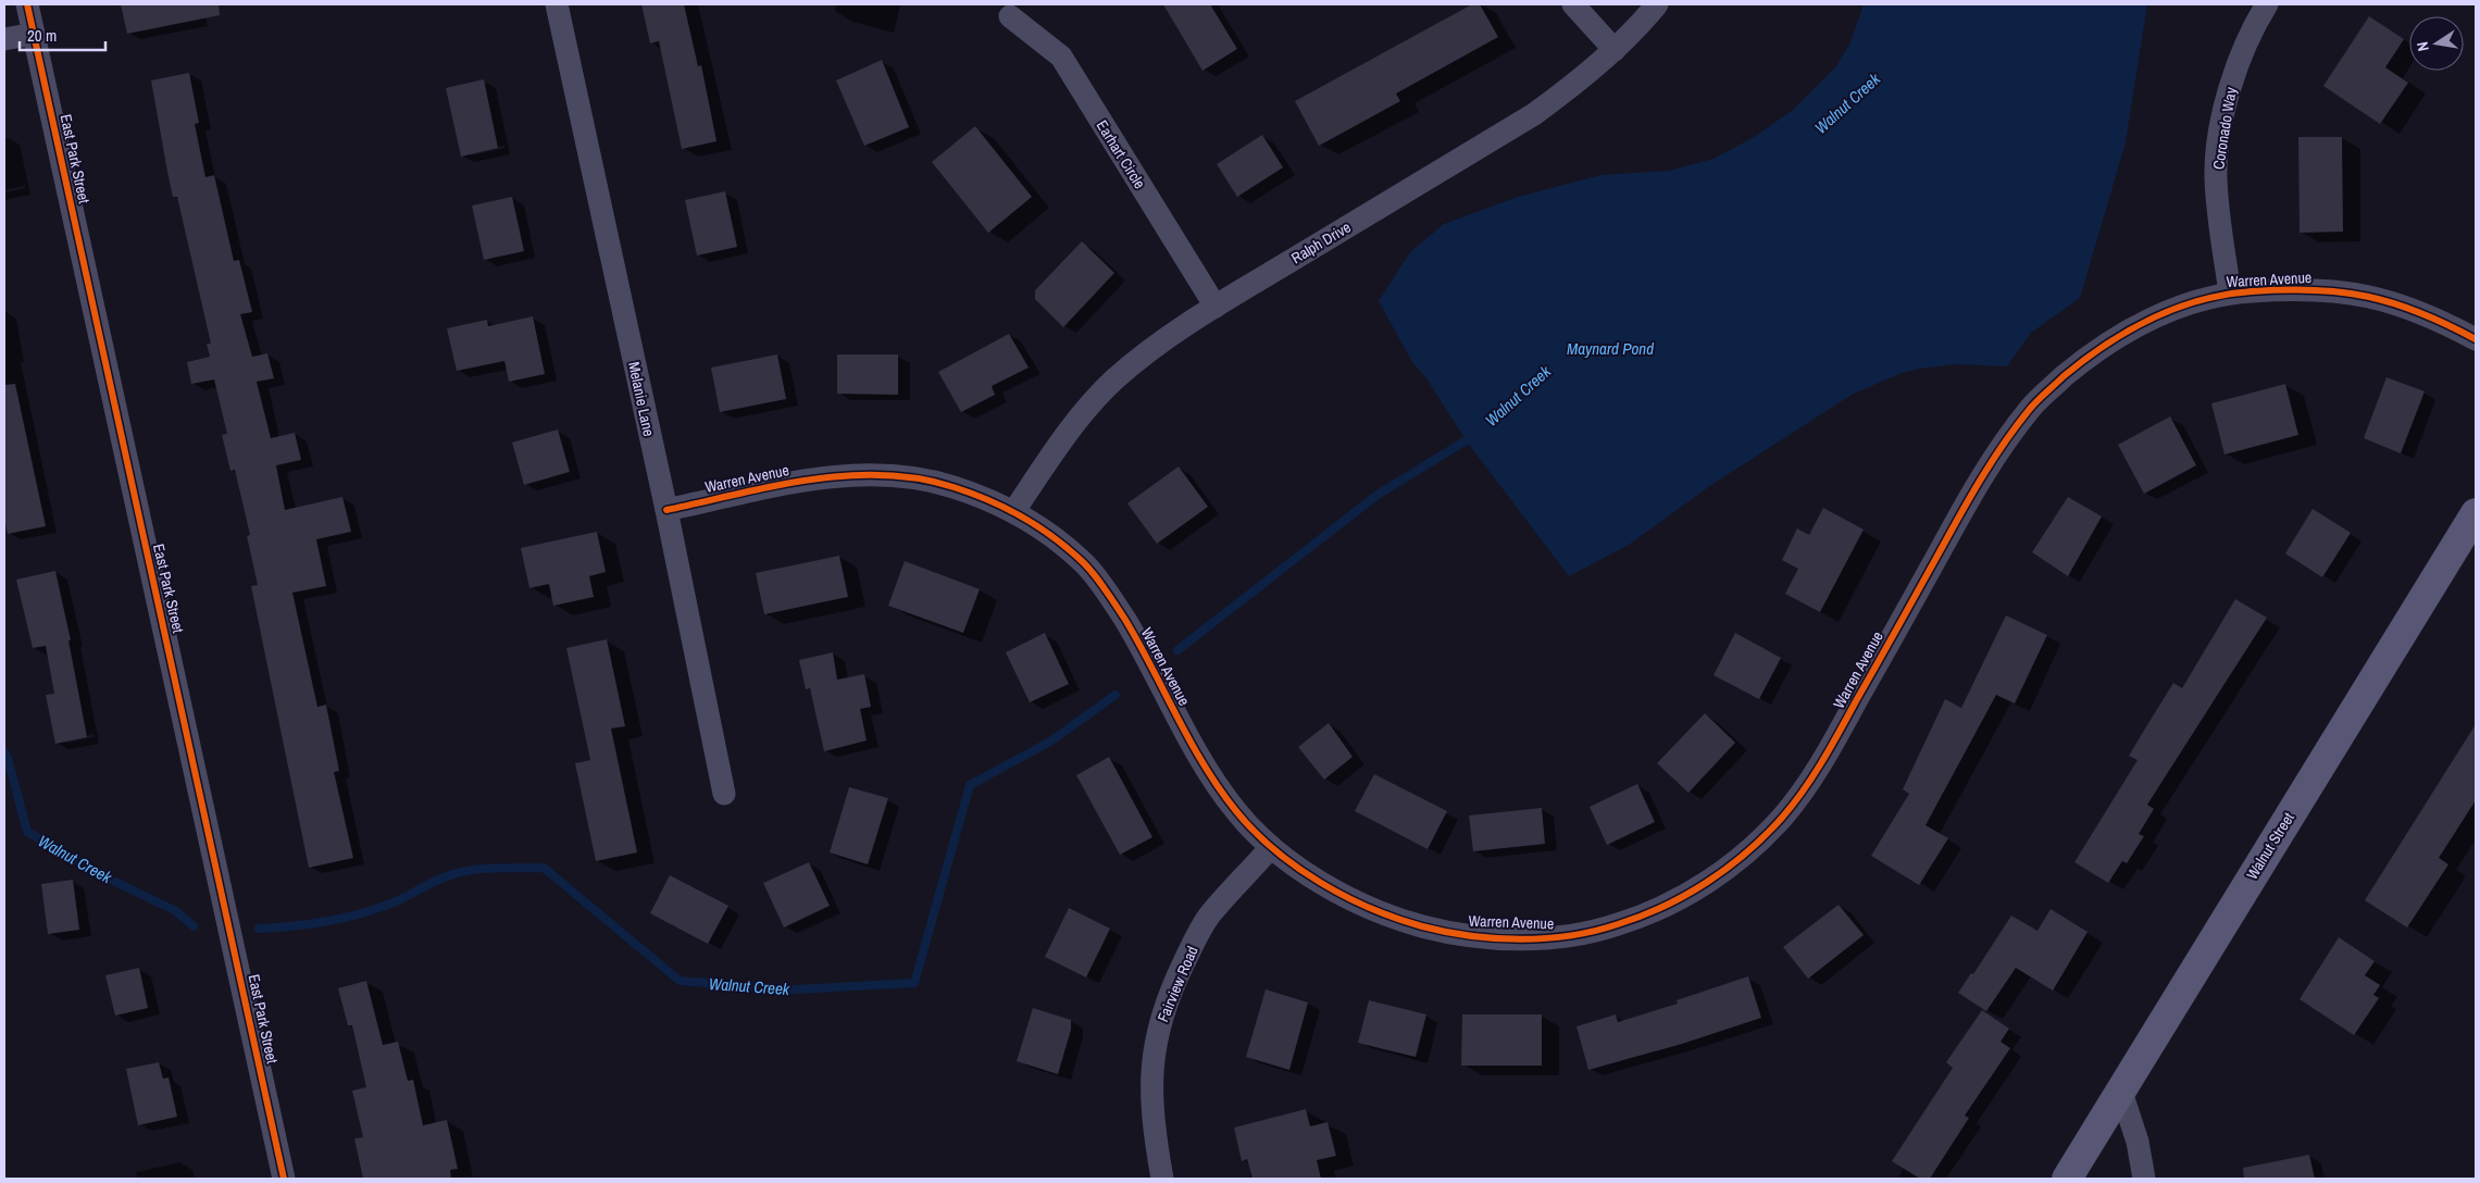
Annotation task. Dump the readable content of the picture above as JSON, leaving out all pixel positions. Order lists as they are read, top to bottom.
{
  "streets": {
    "main road": ["Walnut Street"],
    "street": [
      "Coronado Way",
      "Earhart Circle",
      "East Park Street",
      "Ralph Drive",
      "Warren Avenue",
      "Melanie Lane",
      "Fairview Road"
    ]
  },
  "crossings": [
    ["Coronado Way", "Warren Avenue"],
    ["Earhart Circle", "Ralph Drive"],
    ["Ralph Drive", "Warren Avenue"],
    ["Warren Avenue", "Melanie Lane"],
    ["Warren Avenue", "Fairview Road"]
  ],
  "water": ["Walnut Creek", "Maynard Pond"],
  "scale_bar": "20 m",
  "north": "left"
}
